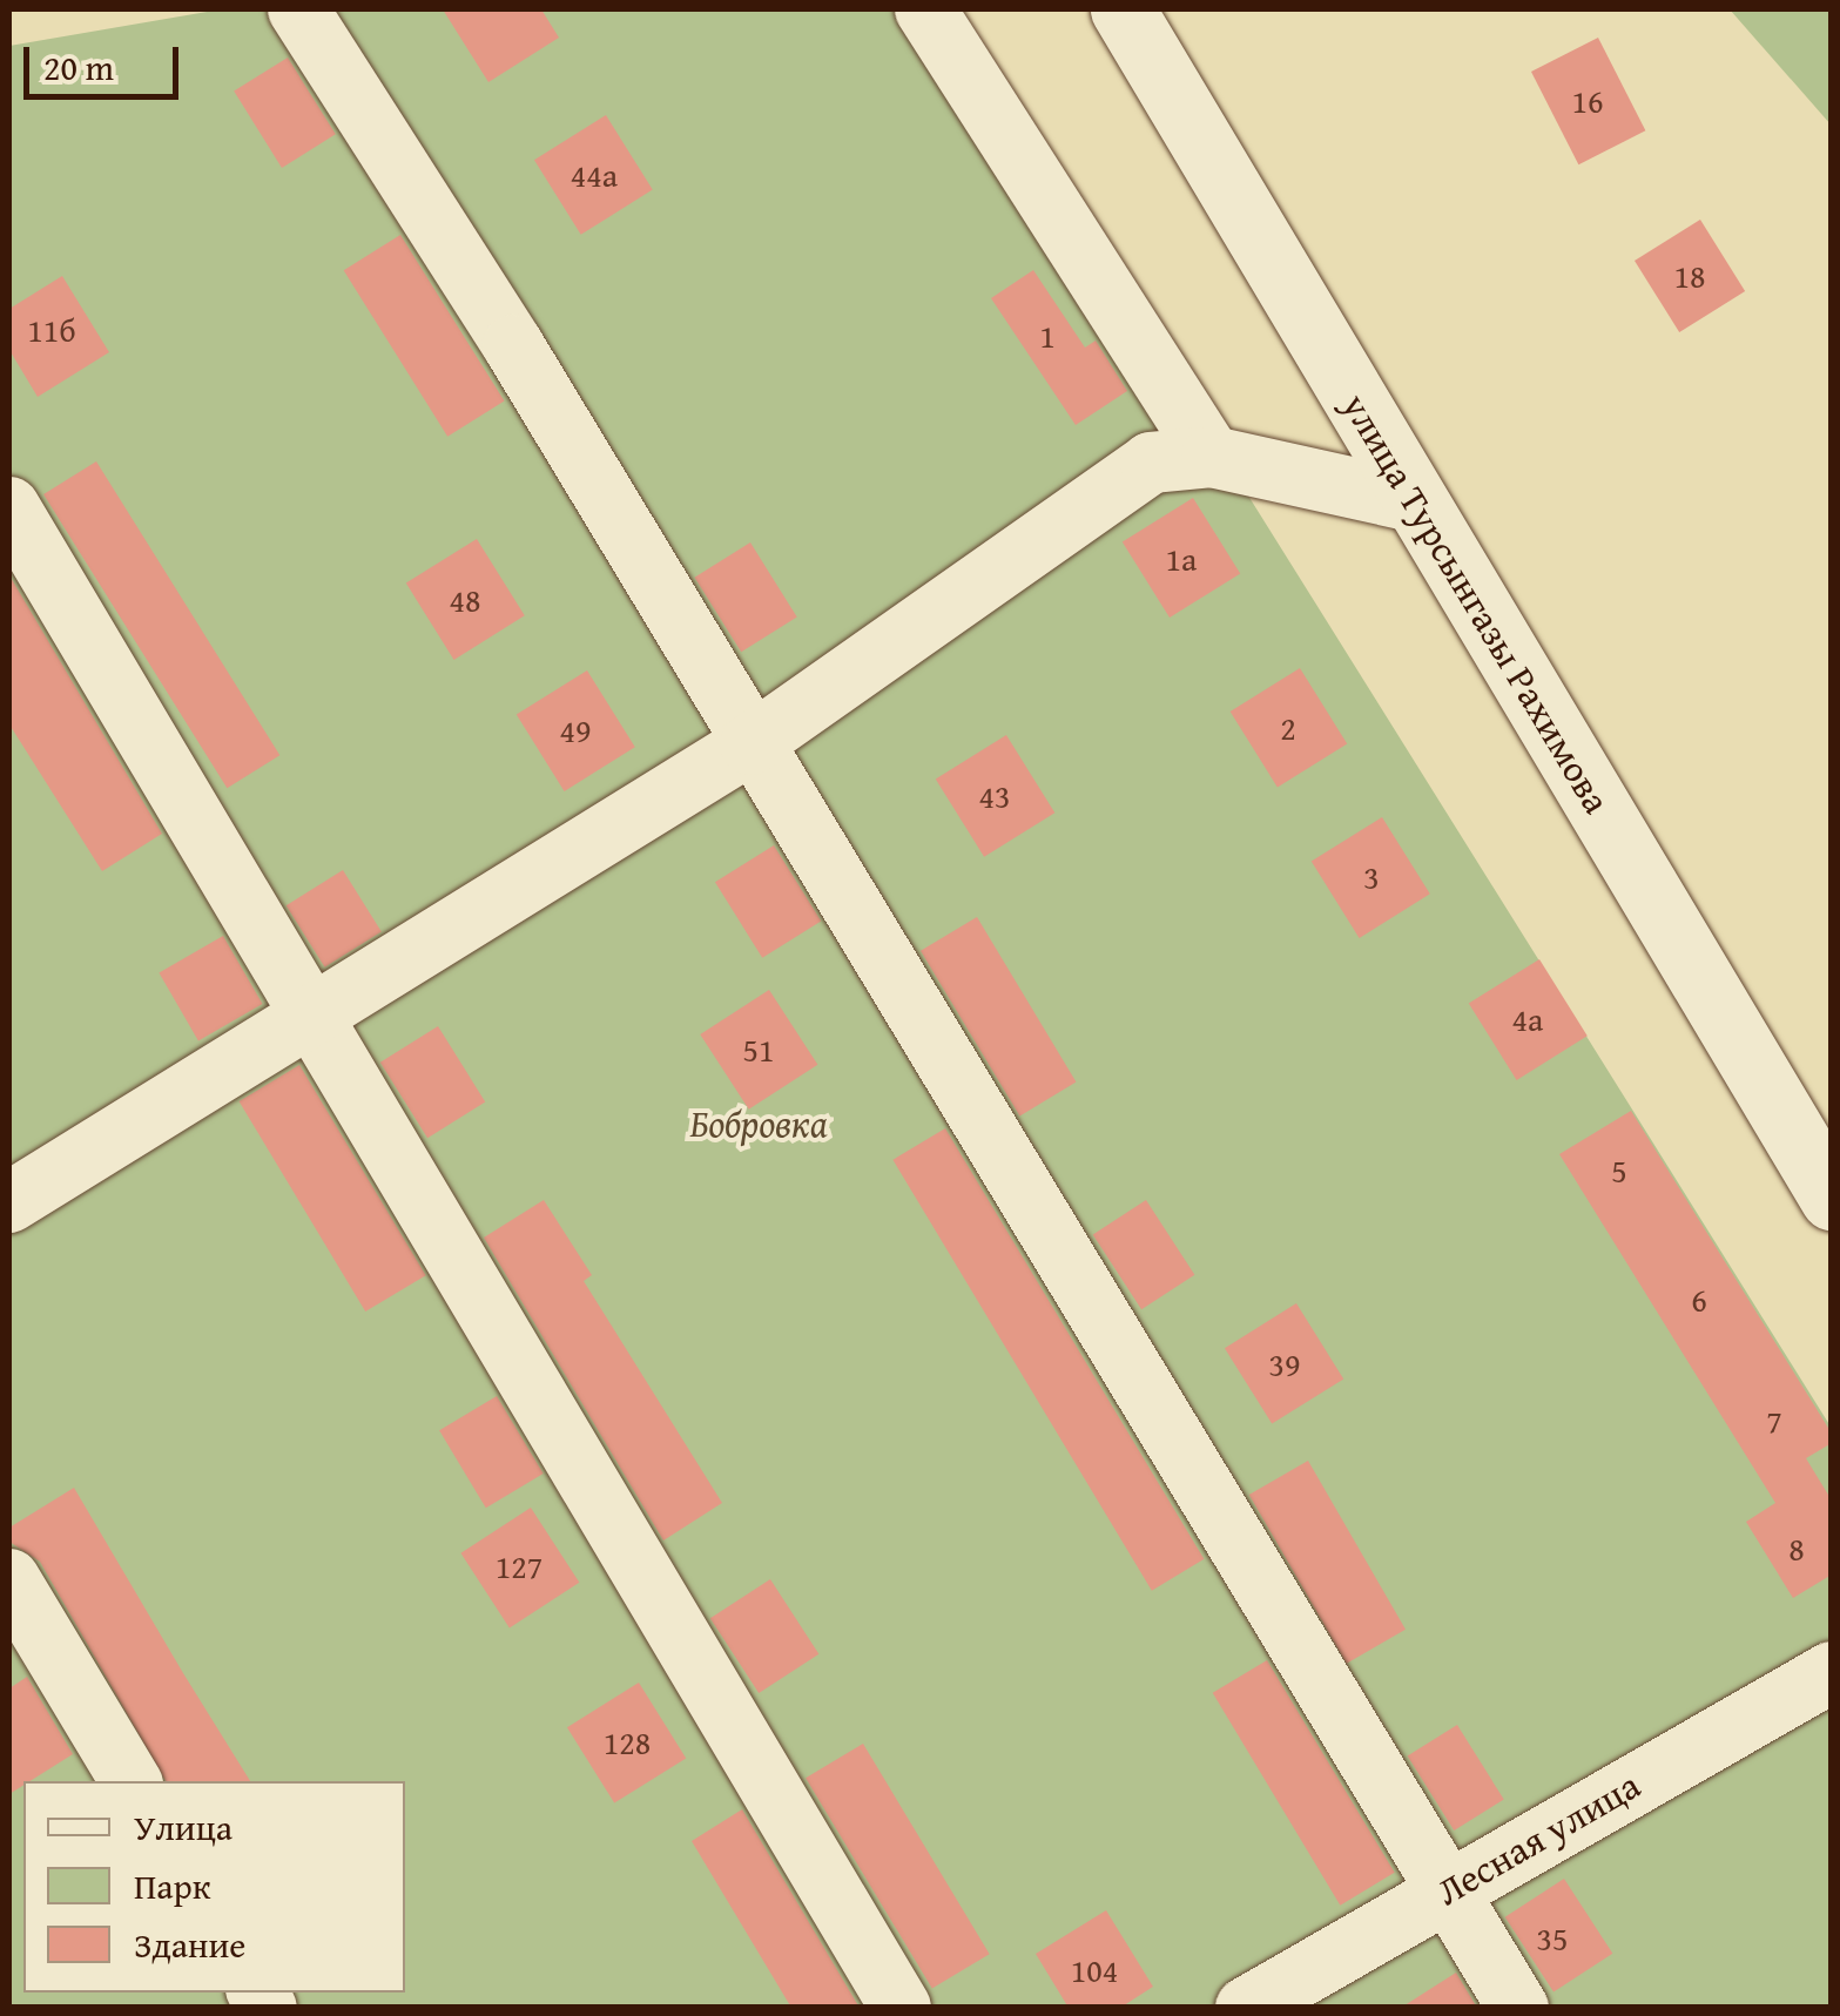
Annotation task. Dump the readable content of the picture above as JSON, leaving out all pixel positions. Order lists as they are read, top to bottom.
{
  "streets": {
    "street": ["улица Турсынгазы Рахимова", "Лесная улица"]
  },
  "parks": ["Бобровка"],
  "house_numbers": [
    "16",
    "44а",
    "18",
    "11б",
    "1",
    "1а",
    "48",
    "2",
    "49",
    "43",
    "3",
    "4а",
    "51",
    "5",
    "6",
    "39",
    "7",
    "8",
    "127",
    "128",
    "35",
    "104"
  ],
  "legend": ["Улица", "Парк", "Здание"],
  "scale_bar": "20 m"
}
